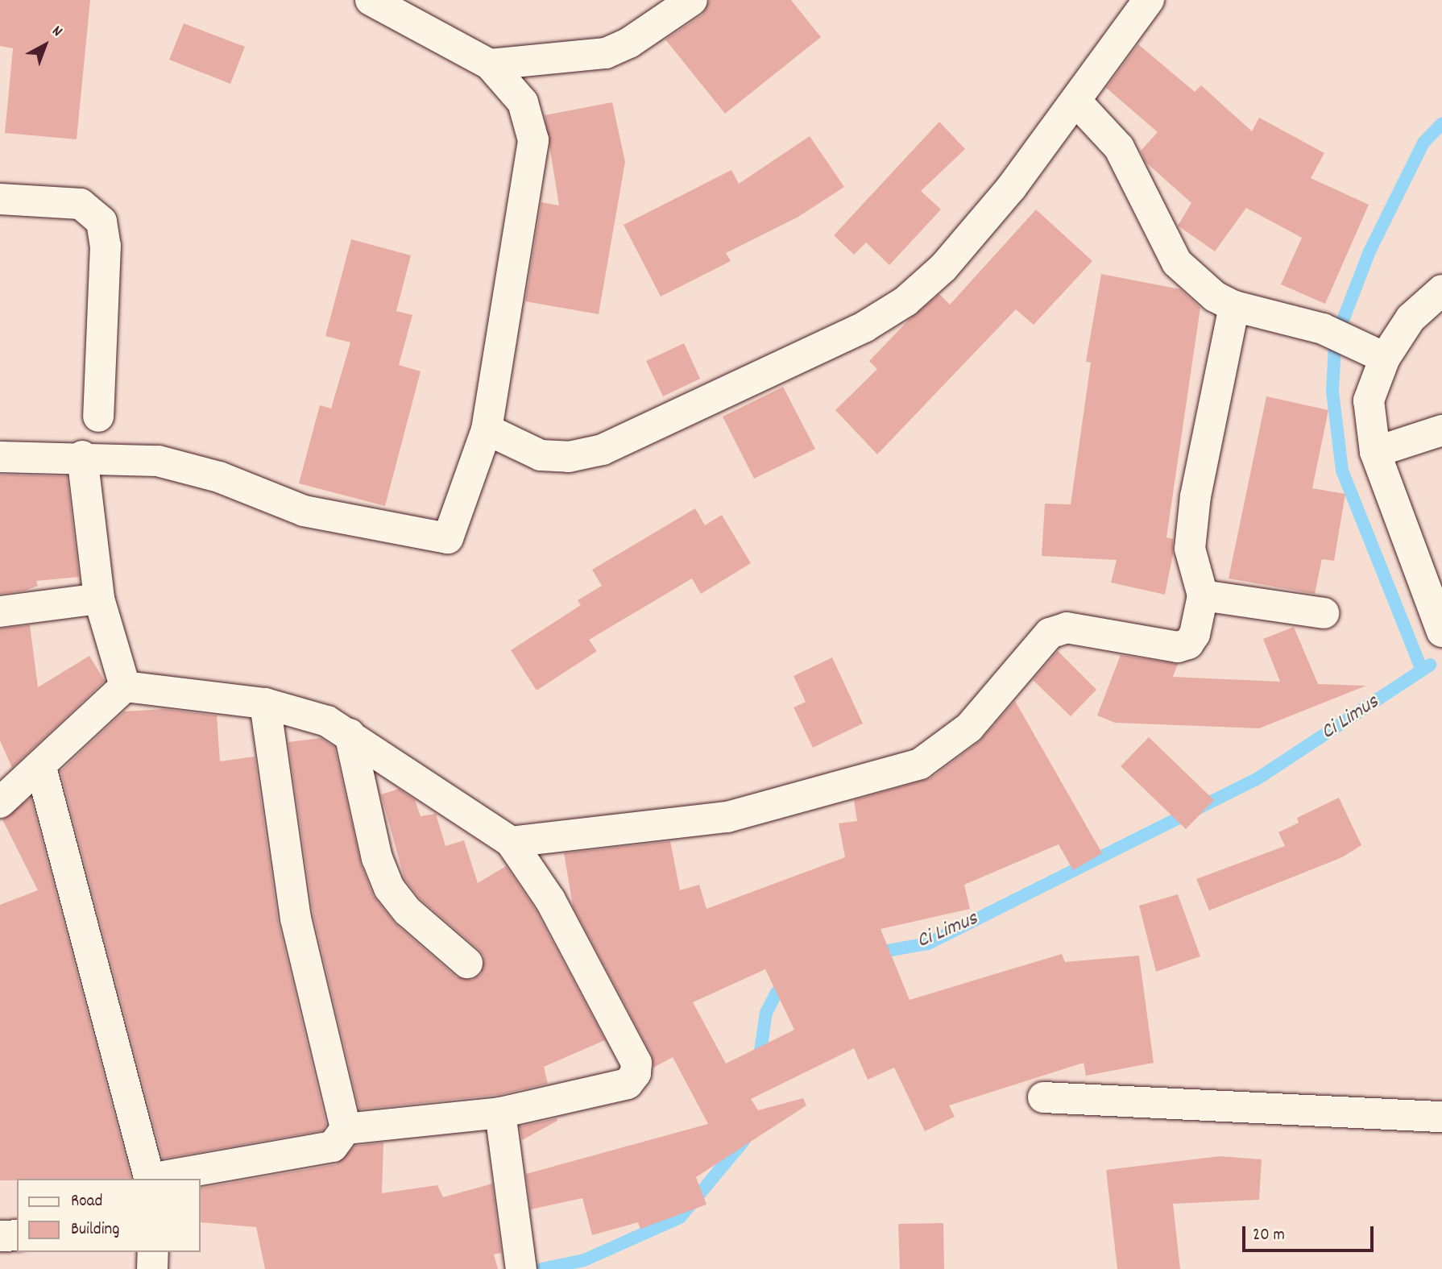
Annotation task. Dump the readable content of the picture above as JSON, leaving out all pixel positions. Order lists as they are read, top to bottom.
{
  "water": ["Ci Limus"],
  "legend": ["Road", "Building"],
  "scale_bar": "20 m",
  "north": "top right"
}
